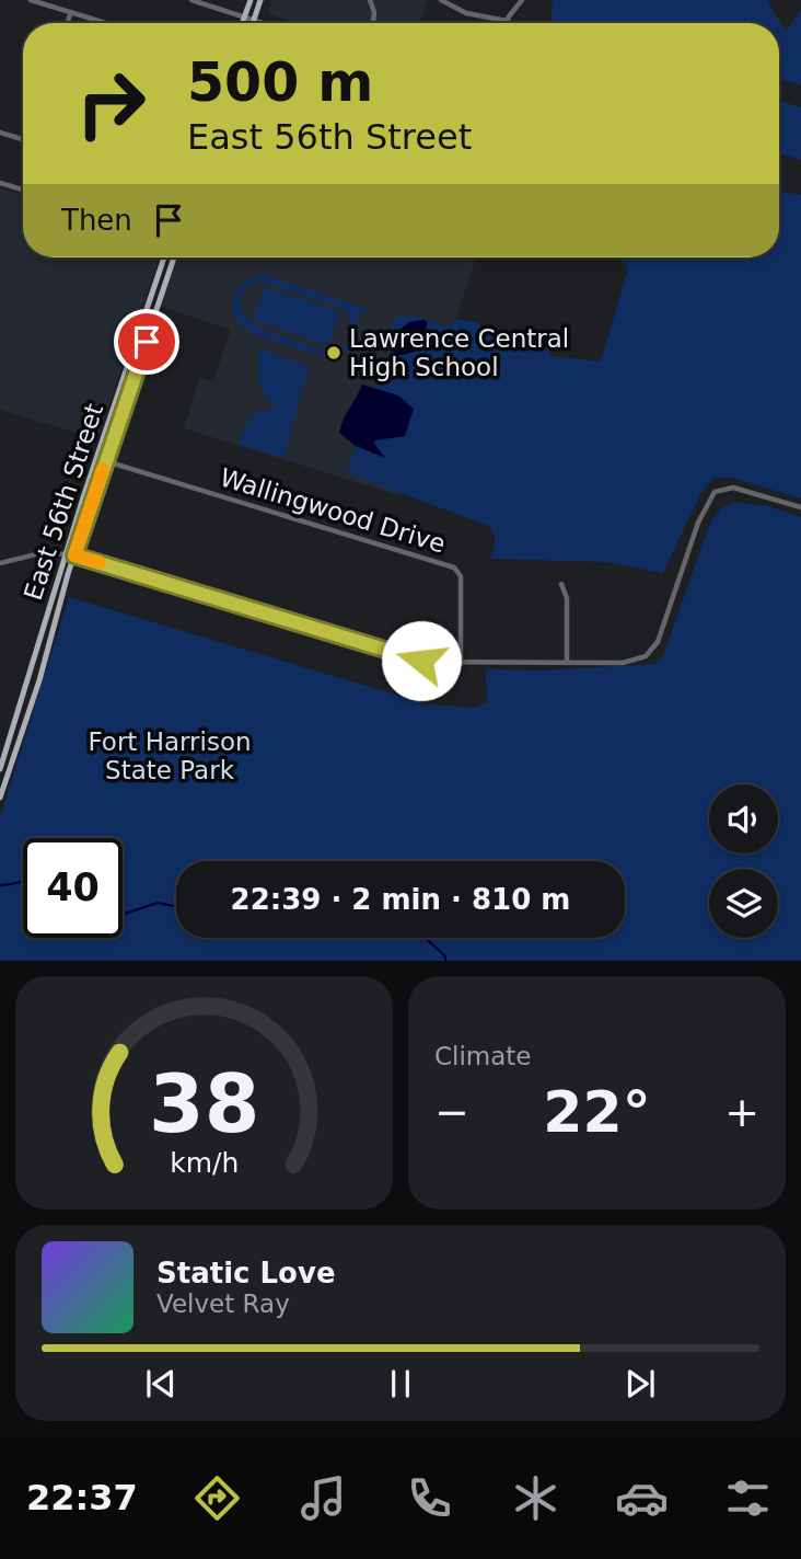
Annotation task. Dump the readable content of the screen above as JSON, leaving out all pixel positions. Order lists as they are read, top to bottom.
{
  "streets": {
    "main road": ["East 56th Street"],
    "street": ["Wallingwood Drive"]
  },
  "crossings": [
    ["East 56th Street", "Wallingwood Drive"]
  ],
  "parks": ["Fort Harrison State Park"],
  "places": ["Lawrence Central High School"],
  "page": {
    "turn": ["500 m", "East 56th Street"],
    "then": "Then",
    "limit": "40",
    "trip": "22:39 · 2 min · 810 m",
    "tile": "Climate",
    "heat": ["−", "22°", "+"],
    "song": ["Static Love", "Velvet Ray"],
    "tabs": "22:37",
    "gauge": ["38", "km/h"]
  }
}
